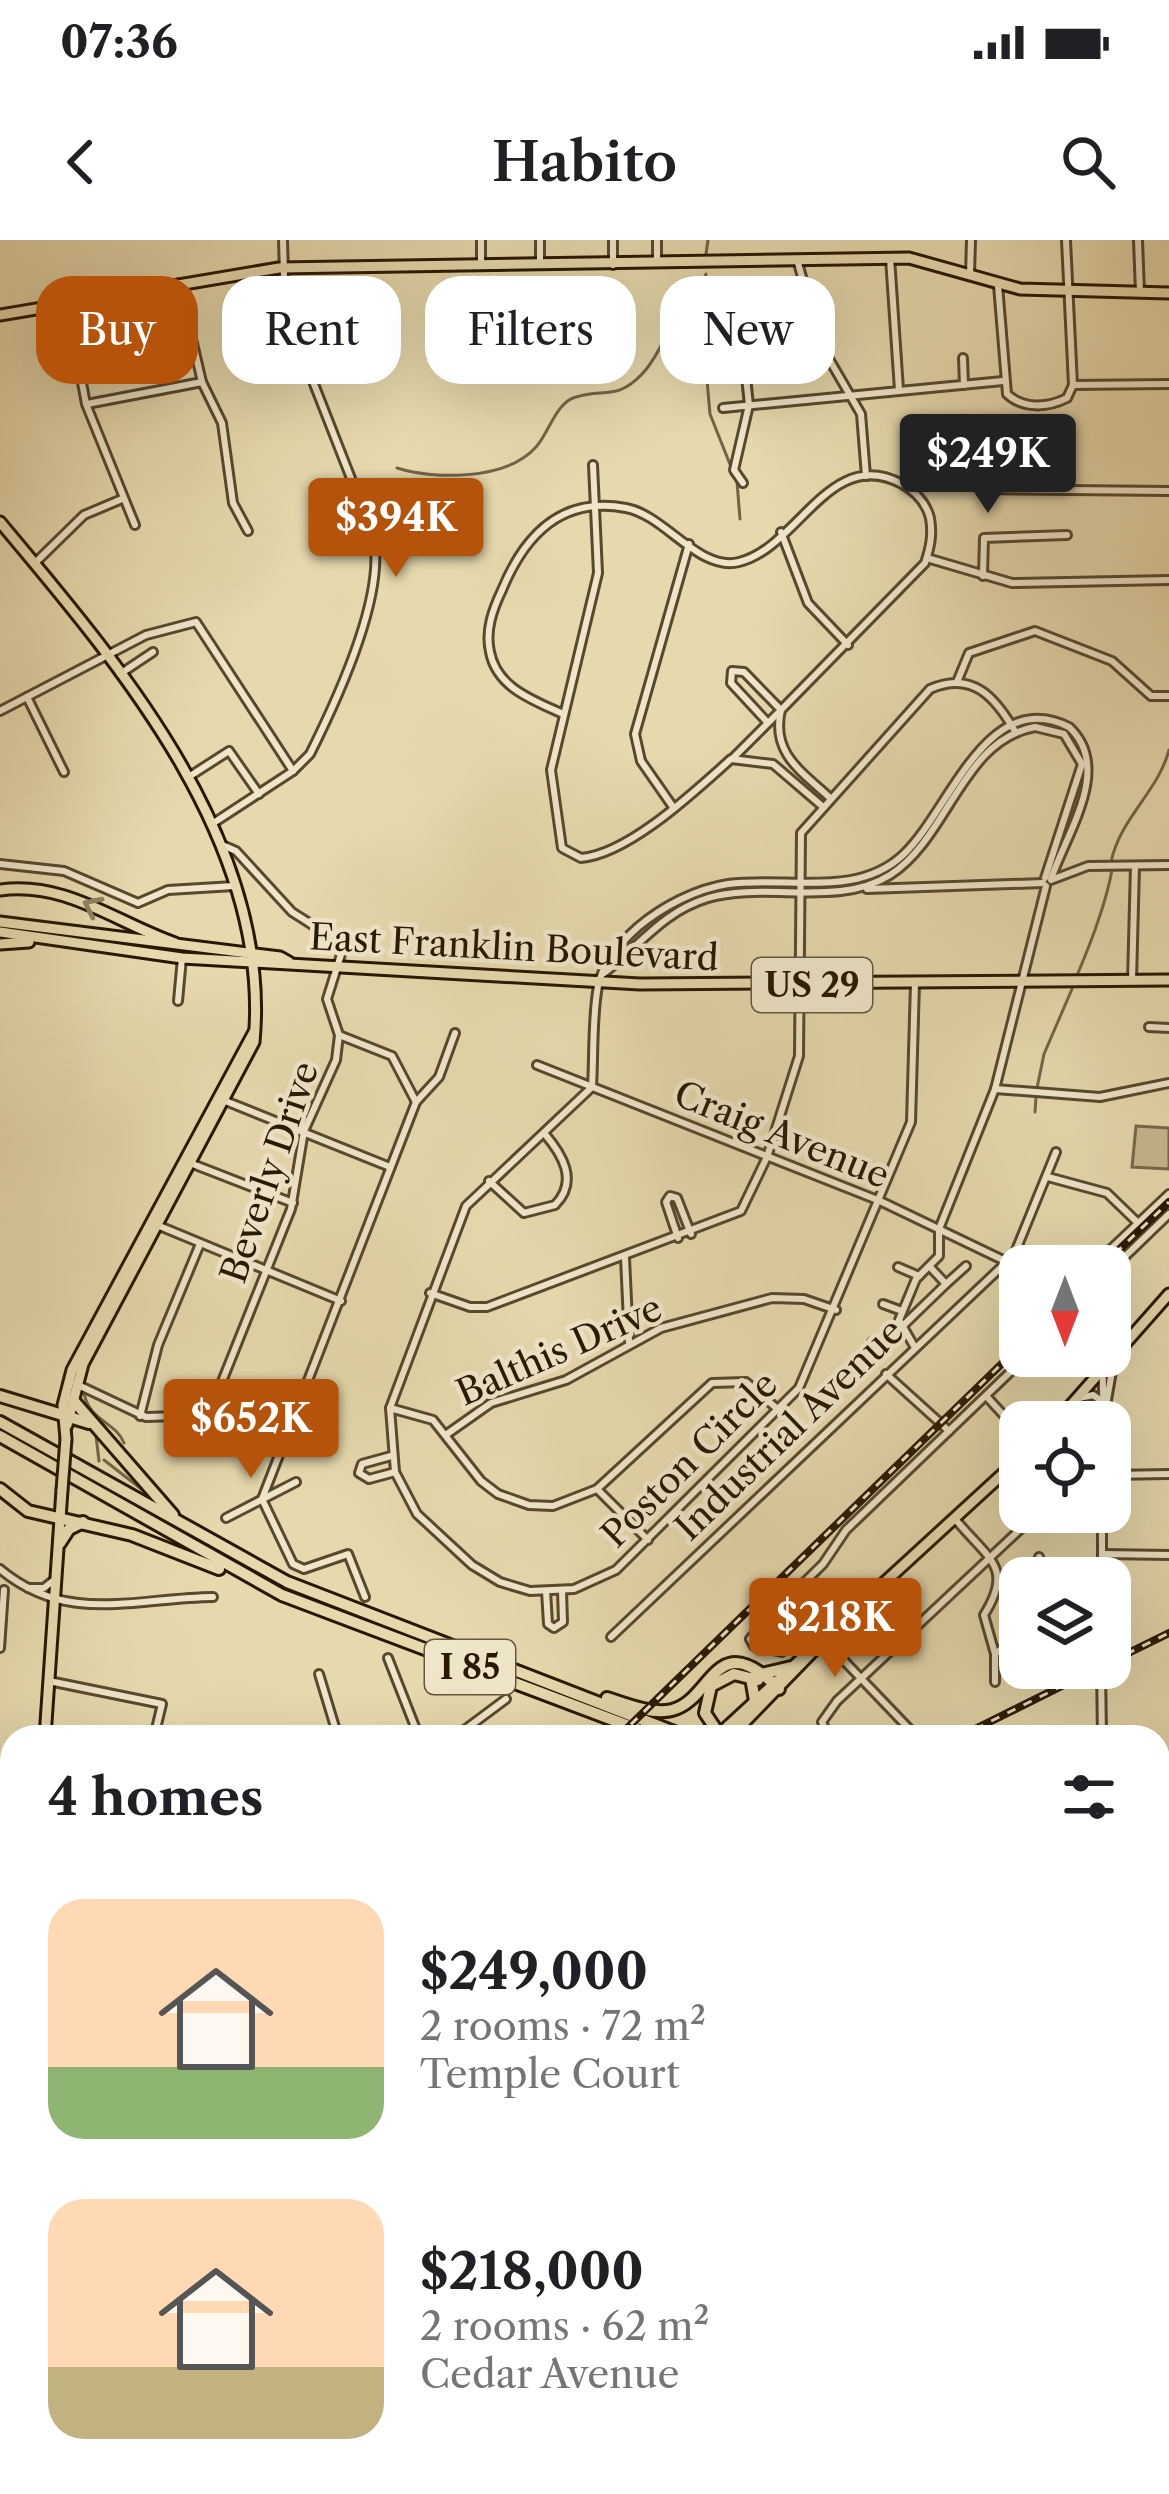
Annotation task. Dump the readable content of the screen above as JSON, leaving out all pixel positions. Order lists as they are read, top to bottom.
{
  "streets": {
    "highway": ["I 85"],
    "main road": ["East Franklin Boulevard", "US 29"],
    "street": [
      "Craig Avenue",
      "Beverly Drive",
      "Balthis Drive",
      "Industrial Avenue",
      "Poston Circle"
    ]
  },
  "crossings": [
    ["East Franklin Boulevard", "Beverly Drive"],
    ["East Franklin Boulevard", "Poston Circle"],
    ["Craig Avenue", "Poston Circle"],
    ["Balthis Drive", "Poston Circle"]
  ],
  "north": "bottom",
  "page": {
    "status": "07:36",
    "header": "Habito",
    "chip": [
      "Buy",
      "Rent",
      "Filters",
      "New"
    ],
    "price": [
      "$249K",
      "$394K",
      "$652K",
      "$218K"
    ],
    "heading": "4 homes",
    "list": [
      {
        "name": "$249,000",
        "note": "2 rooms · 72 m² · Temple Court"
      },
      {
        "name": "$218,000",
        "note": "2 rooms · 62 m² · Cedar Avenue"
      }
    ]
  }
}
